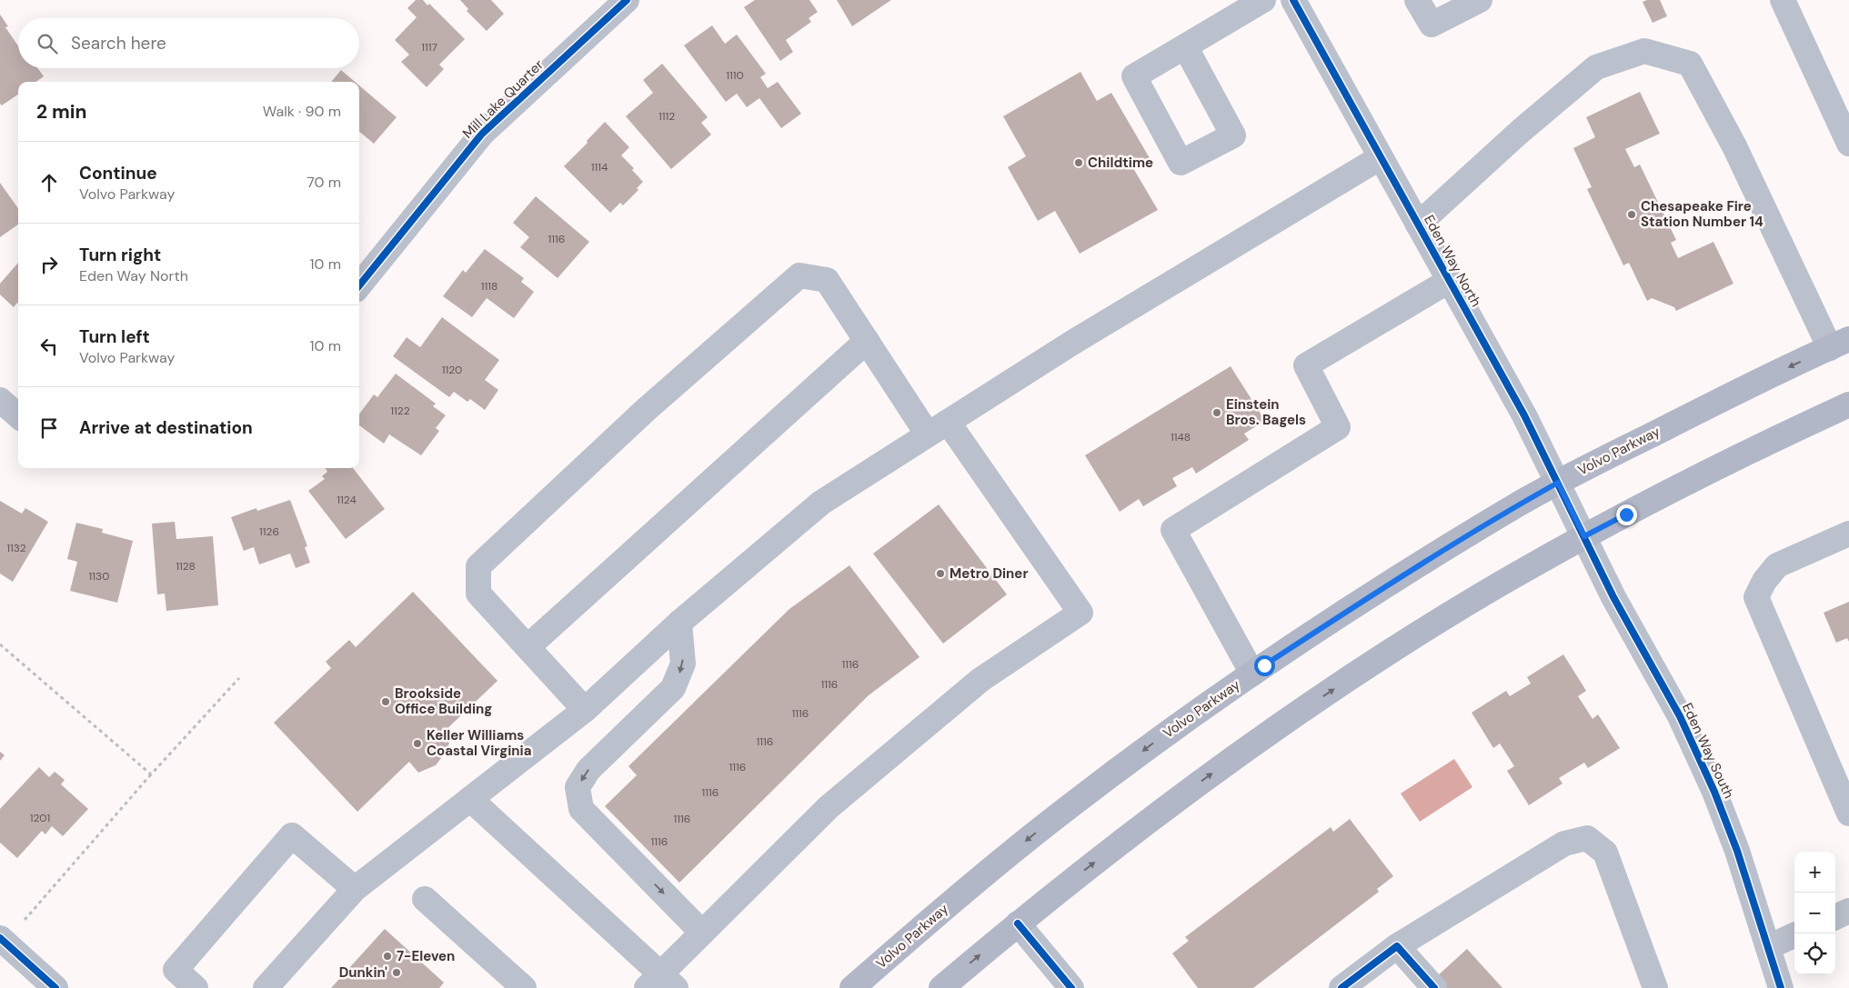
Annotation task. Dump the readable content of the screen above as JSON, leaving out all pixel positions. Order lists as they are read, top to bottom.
{
  "streets": {
    "main road": ["Volvo Parkway"],
    "street": ["Mill Lake Quarter", "Eden Way North", "Eden Way South"]
  },
  "crossings": [
    ["Eden Way North", "Volvo Parkway"],
    ["Eden Way North", "Eden Way South"]
  ],
  "places": [
    "Childtime",
    "Chesapeake Fire Station Number 14",
    "Einstein Bros. Bagels",
    "Metro Diner",
    "Brookside Office Building",
    "Keller Williams Coastal Virginia",
    "7-Eleven",
    "Dunkin'"
  ],
  "house_numbers": [
    "1117",
    "1110",
    "1112",
    "1114",
    "1116",
    "1118",
    "1120",
    "1122",
    "1148",
    "1124",
    "1126",
    "1132",
    "1128",
    "1130",
    "1116",
    "1116",
    "1116",
    "1116",
    "1116",
    "1116",
    "1201",
    "1116",
    "1116"
  ],
  "page": {
    "search": "Search here",
    "heading": ["2 min", "Walk · 90 m"],
    "list": [
      ["Continue", "Volvo Parkway", "70 m"],
      ["Turn right", "Eden Way North", "10 m"],
      ["Turn left", "Volvo Parkway", "10 m"],
      "Arrive at destination"
    ],
    "map_buttons": ["+", "−"]
  }
}
